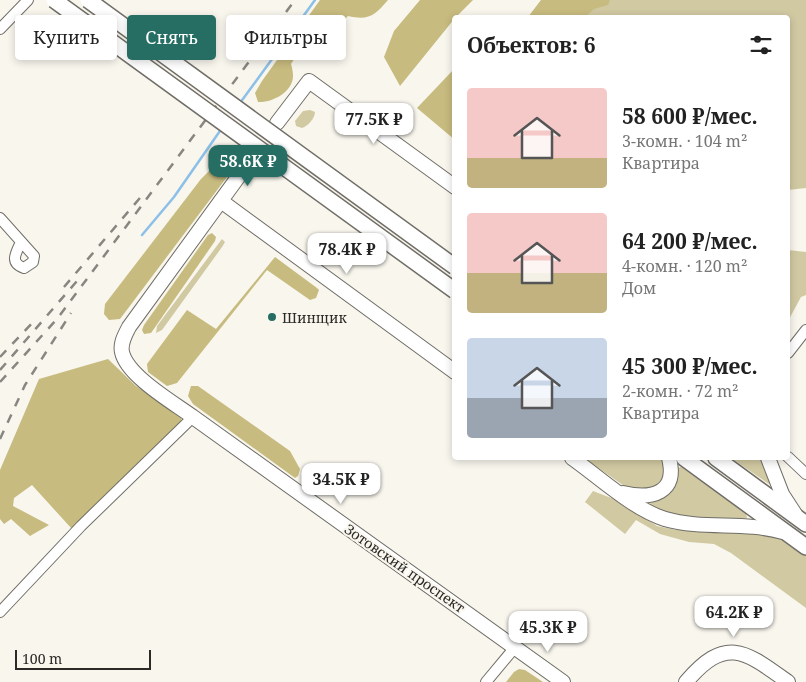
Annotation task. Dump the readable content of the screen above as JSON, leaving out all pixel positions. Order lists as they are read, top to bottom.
{
  "streets": {
    "street": ["Зотовский проспект"]
  },
  "places": ["Шинщик"],
  "scale_bar": "100 m",
  "page": {
    "chip": ["Купить", "Снять", "Фильтры"],
    "heading": "Объектов: 6",
    "list": [
      {
        "name": "58 600 ₽/мес.",
        "note": "3-комн. · 104 m² · Квартира"
      },
      {
        "name": "64 200 ₽/мес.",
        "note": "4-комн. · 120 m² · Дом"
      },
      {
        "name": "45 300 ₽/мес.",
        "note": "2-комн. · 72 m² · Квартира"
      }
    ],
    "price": [
      "77.5K ₽",
      "58.6K ₽",
      "78.4K ₽",
      "34.5K ₽",
      "64.2K ₽",
      "45.3K ₽"
    ],
    "scale": "100 m"
  }
}
